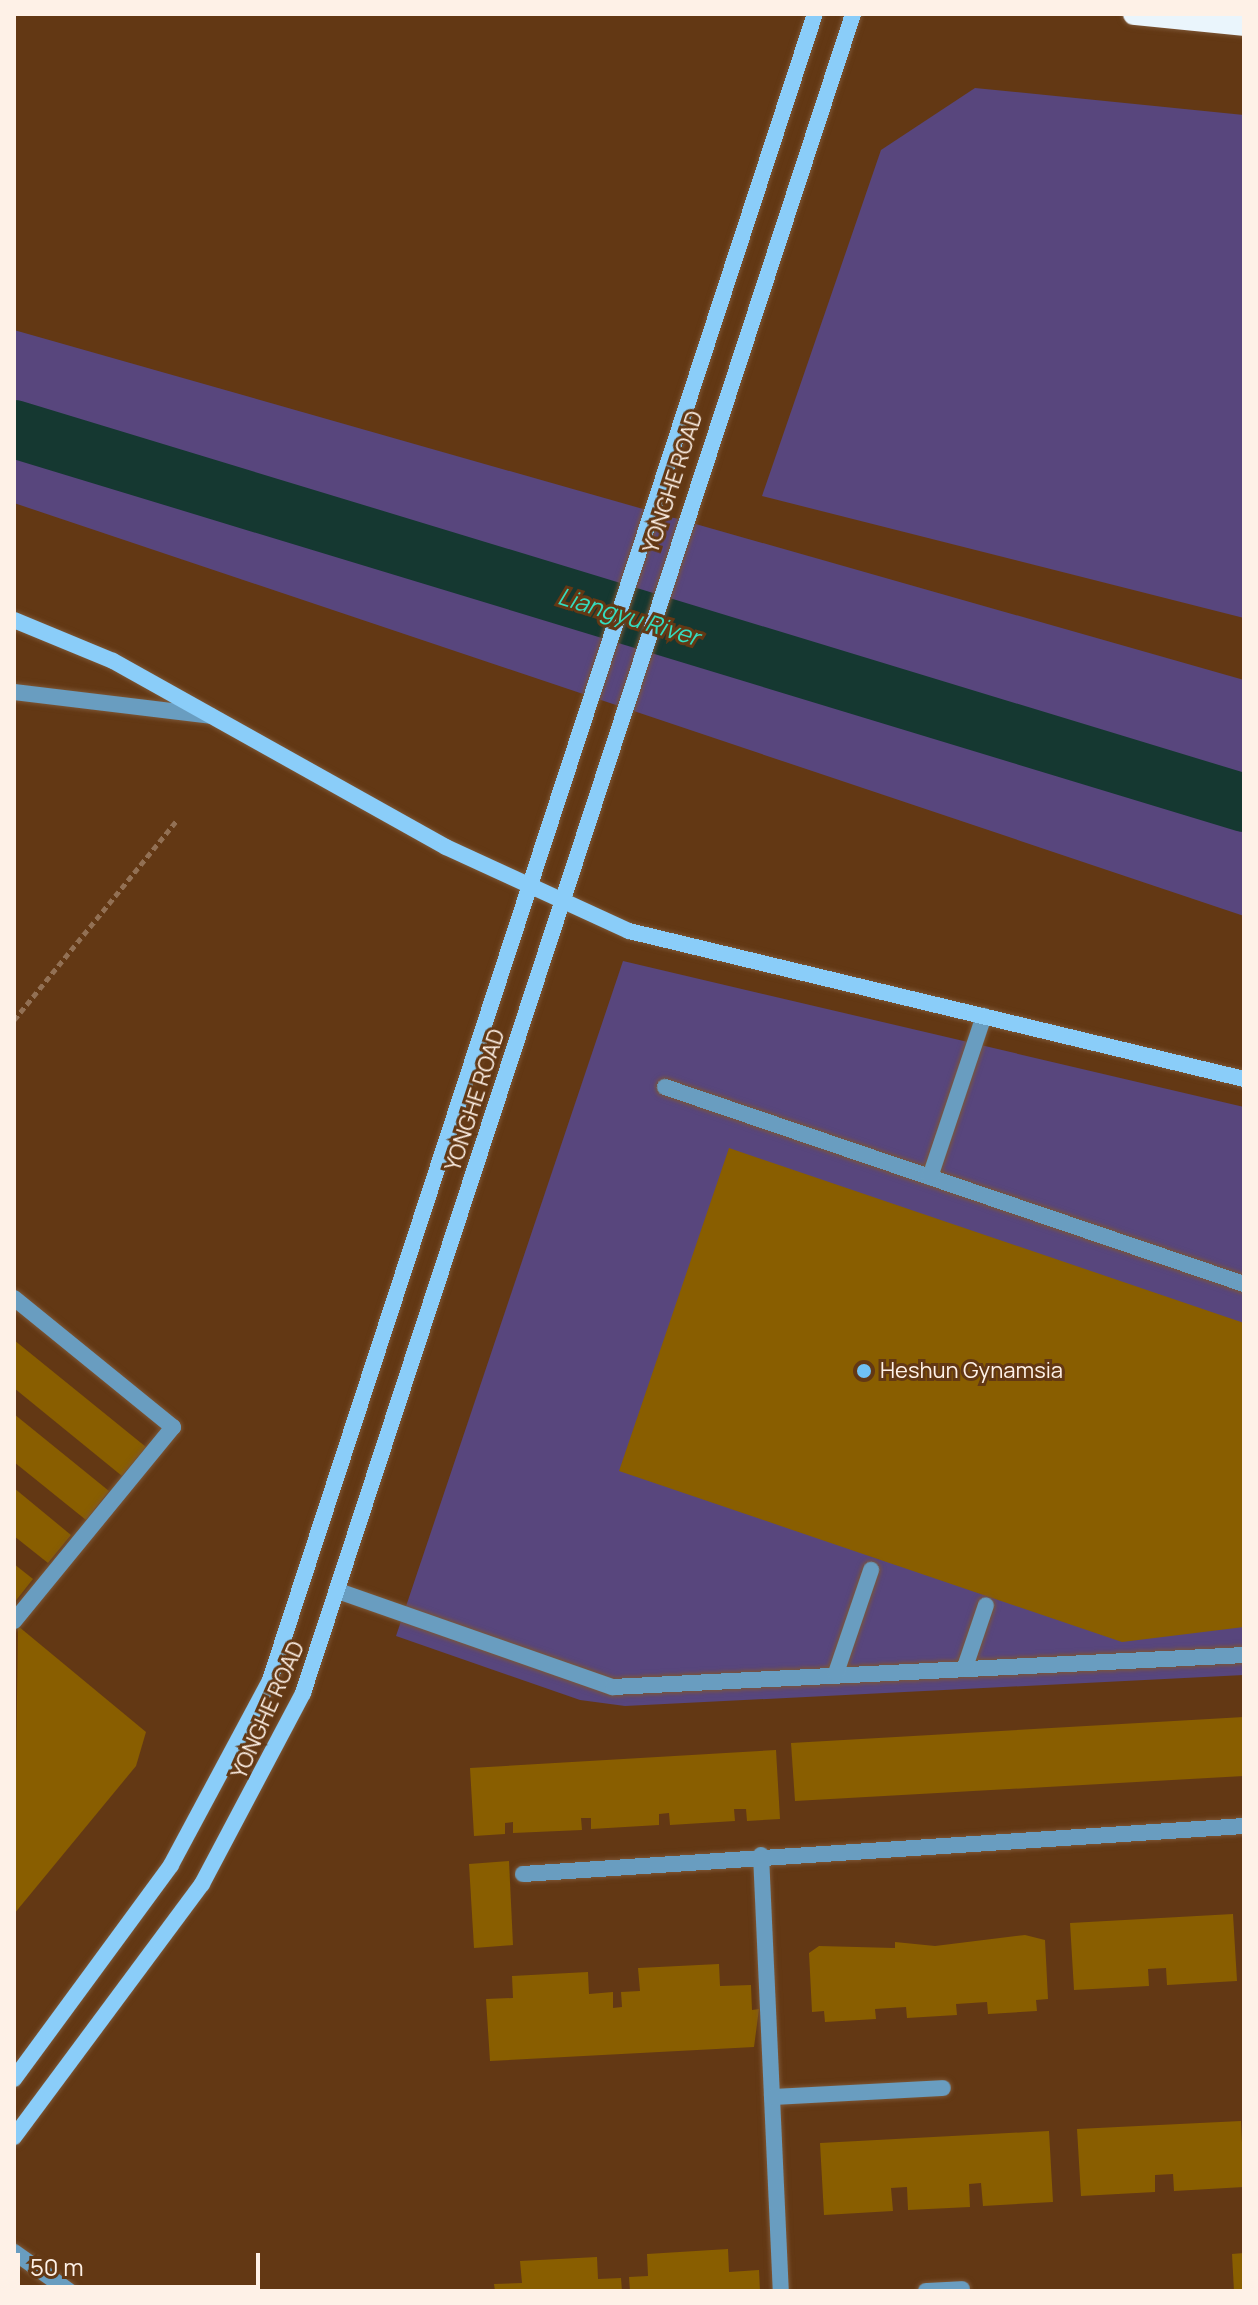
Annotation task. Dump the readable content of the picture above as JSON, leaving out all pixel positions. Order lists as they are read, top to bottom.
{
  "streets": {
    "main road": ["YONGHE ROAD"]
  },
  "water": ["Liangyu River"],
  "places": ["Heshun Gynamsia"],
  "scale_bar": "50 m"
}
